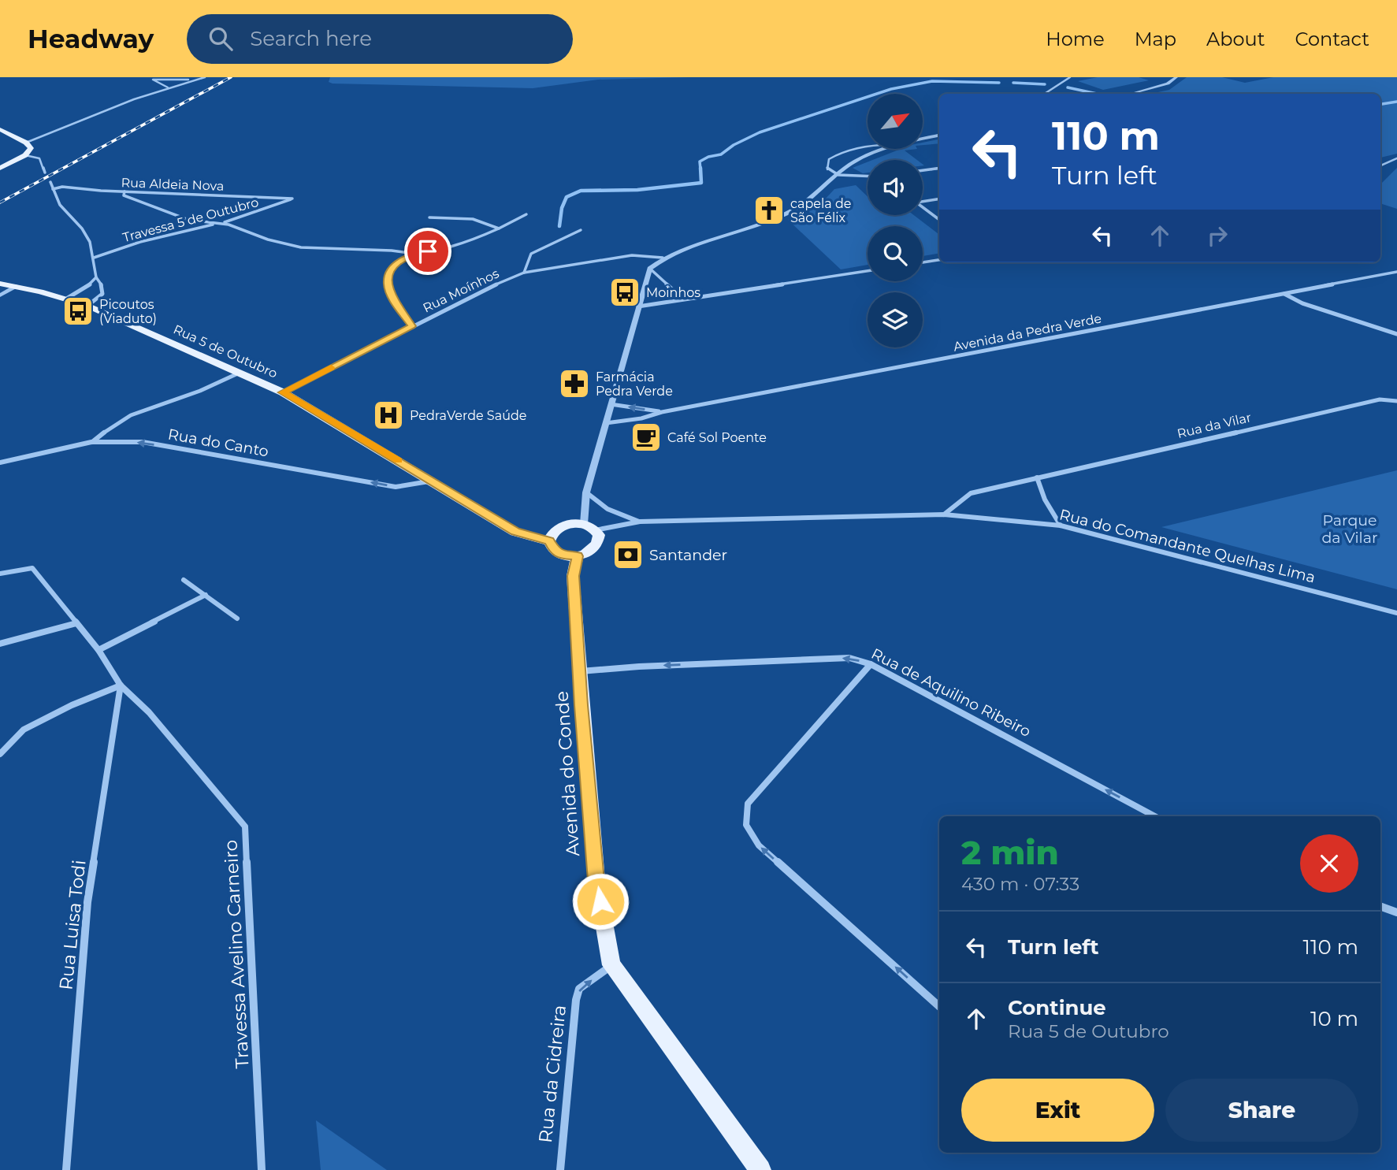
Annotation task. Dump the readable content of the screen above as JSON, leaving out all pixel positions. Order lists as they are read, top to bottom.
{
  "streets": {
    "main road": ["Rua 5 de Outubro", "Avenida do Conde"],
    "street": [
      "Rua Aldeia Nova",
      "Travessa 5 de Outubro",
      "Rua Moínhos",
      "Avenida da Pedra Verde",
      "Rua da Vilar",
      "Rua do Canto",
      "Rua do Comandante Quelhas Lima",
      "Rua de Aquilino Ribeiro",
      "Rua Luisa Todi",
      "Travessa Avelino Carneiro",
      "Rua da Cidreira"
    ]
  },
  "crossings": [
    ["Rua Aldeia Nova", "Travessa 5 de Outubro"],
    ["Rua Moínhos", "Rua 5 de Outubro"],
    ["Rua 5 de Outubro", "Rua do Canto"],
    ["Rua 5 de Outubro", "Rua do Comandante Quelhas Lima"],
    ["Rua 5 de Outubro", "Avenida do Conde"],
    ["Rua da Vilar", "Rua do Comandante Quelhas Lima"],
    ["Rua do Comandante Quelhas Lima", "Avenida do Conde"],
    ["Rua de Aquilino Ribeiro", "Avenida do Conde"],
    ["Avenida do Conde", "Rua da Cidreira"],
    ["Rua Luisa Todi", "Travessa Avelino Carneiro"]
  ],
  "one_way": ["Rua do Canto", "Rua de Aquilino Ribeiro", "Rua da Cidreira"],
  "parks": ["Parque da Vilar"],
  "places": {
    "church": ["capela de São Félix"],
    "bus stop": ["Moinhos", "Picoutos (Viaduto)"],
    "pharmacy": ["Farmácia Pedra Verde"],
    "hospital": ["PedraVerde Saúde"],
    "cafe": ["Café Sol Poente"],
    "bank": ["Santander"]
  },
  "north": "top right",
  "page": {
    "header": "Headway",
    "search": "Search here",
    "nav": [
      "Home",
      "Map",
      "About",
      "Contact"
    ],
    "turn": ["110 m", "Turn left"],
    "heading": ["2 min", "430 m · 07:33"],
    "list": [
      {
        "name": "Turn left",
        "value": "110 m"
      },
      {
        "name": "Continue",
        "note": "Rua 5 de Outubro",
        "value": "10 m"
      }
    ],
    "buttons": ["Exit", "Share"]
  }
}
